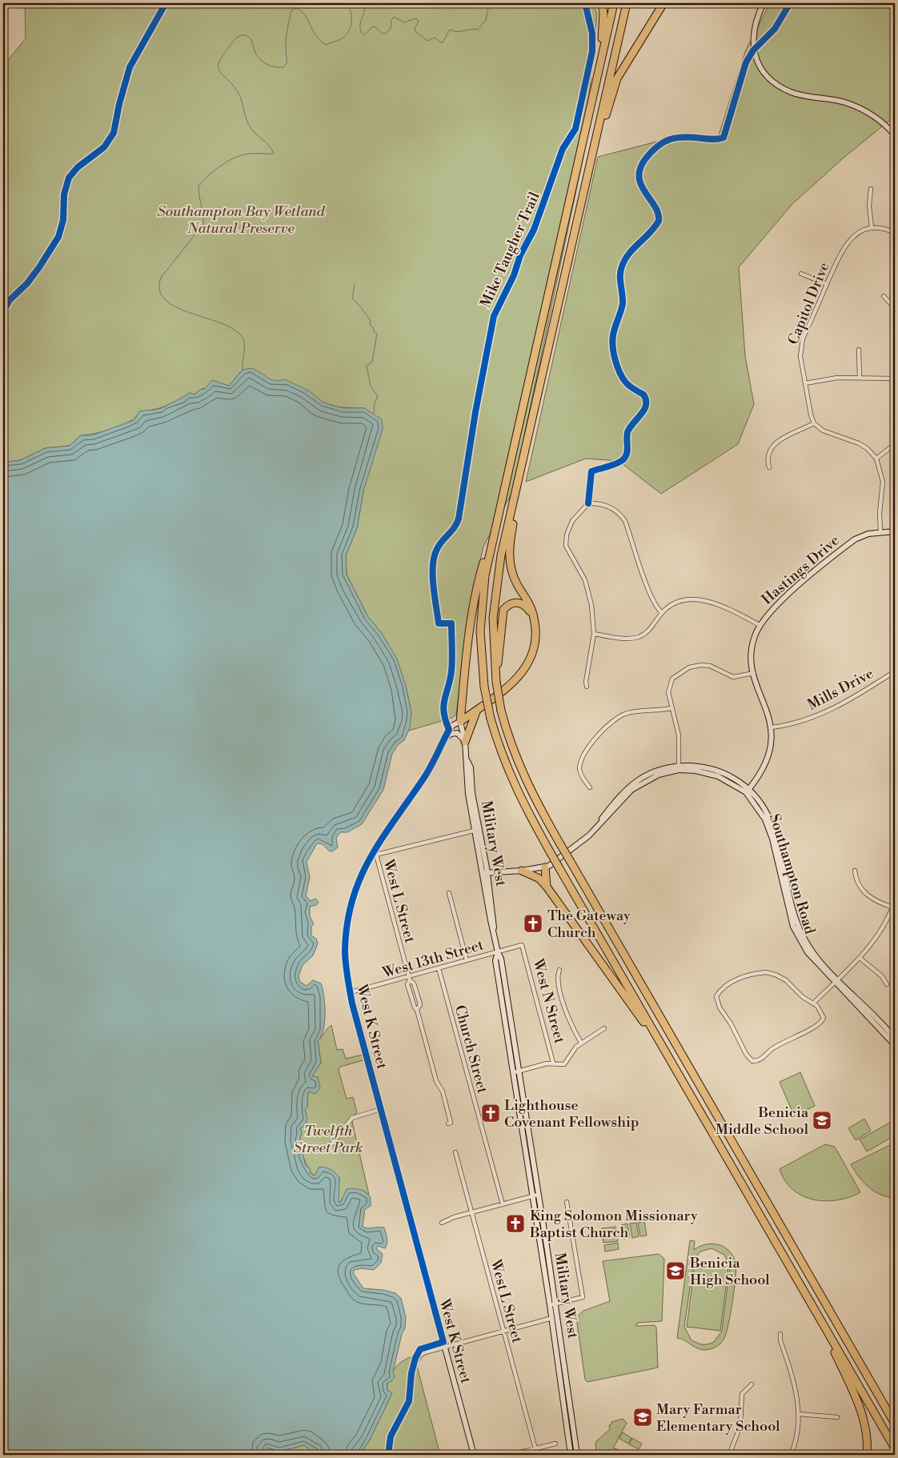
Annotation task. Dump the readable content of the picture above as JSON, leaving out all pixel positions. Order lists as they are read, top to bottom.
{
  "streets": {
    "street": [
      "Capitol Drive",
      "Hastings Drive",
      "Mills Drive",
      "Military West",
      "Southampton Road",
      "West L Street",
      "West 13th Street",
      "West N Street",
      "West K Street",
      "Church Street"
    ],
    "cycle path": ["Mike Taugher Trail"]
  },
  "crossings": [
    ["Hastings Drive", "Mills Drive"],
    ["Hastings Drive", "Southampton Road"],
    ["Military West", "Southampton Road"],
    ["Military West", "West 13th Street"],
    ["Military West", "West K Street"],
    ["West L Street", "West 13th Street"],
    ["West L Street", "West K Street"],
    ["West 13th Street", "West N Street"],
    ["West 13th Street", "West K Street"],
    ["West 13th Street", "Church Street"]
  ],
  "parks": ["Southampton Bay Wetland Natural Preserve", "Twelfth Street Park"],
  "places": {
    "church": ["The Gateway Church", "Lighthouse Covenant Fellowship", "King Solomon Missionary Baptist Church"],
    "school or university": ["Benicia Middle School", "Benicia High School", "Mary Farmar Elementary School"]
  }
}
